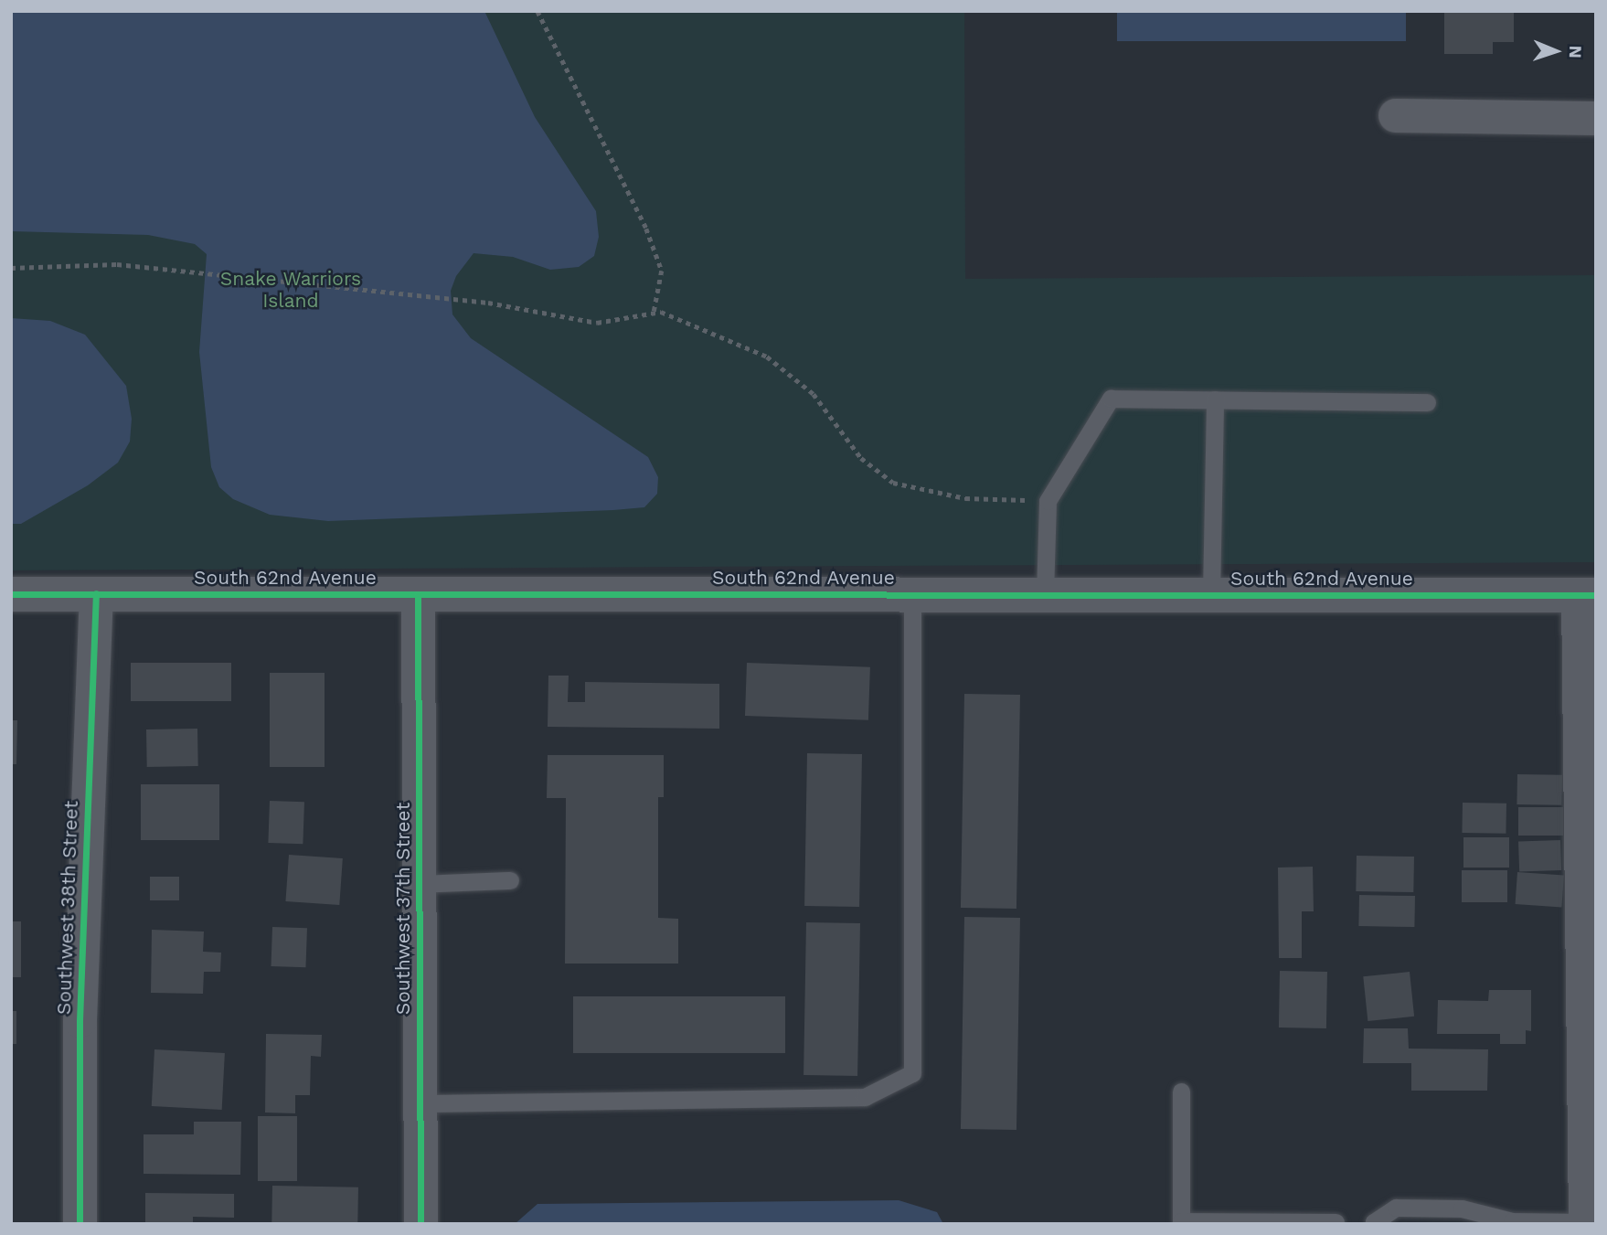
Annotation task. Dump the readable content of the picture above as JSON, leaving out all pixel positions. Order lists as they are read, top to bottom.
{
  "streets": {
    "street": ["South 62nd Avenue", "Southwest 38th Street", "Southwest 37th Street"]
  },
  "crossings": [
    ["South 62nd Avenue", "Southwest 38th Street"],
    ["South 62nd Avenue", "Southwest 37th Street"]
  ],
  "parks": ["Snake Warriors Island"],
  "north": "right"
}
